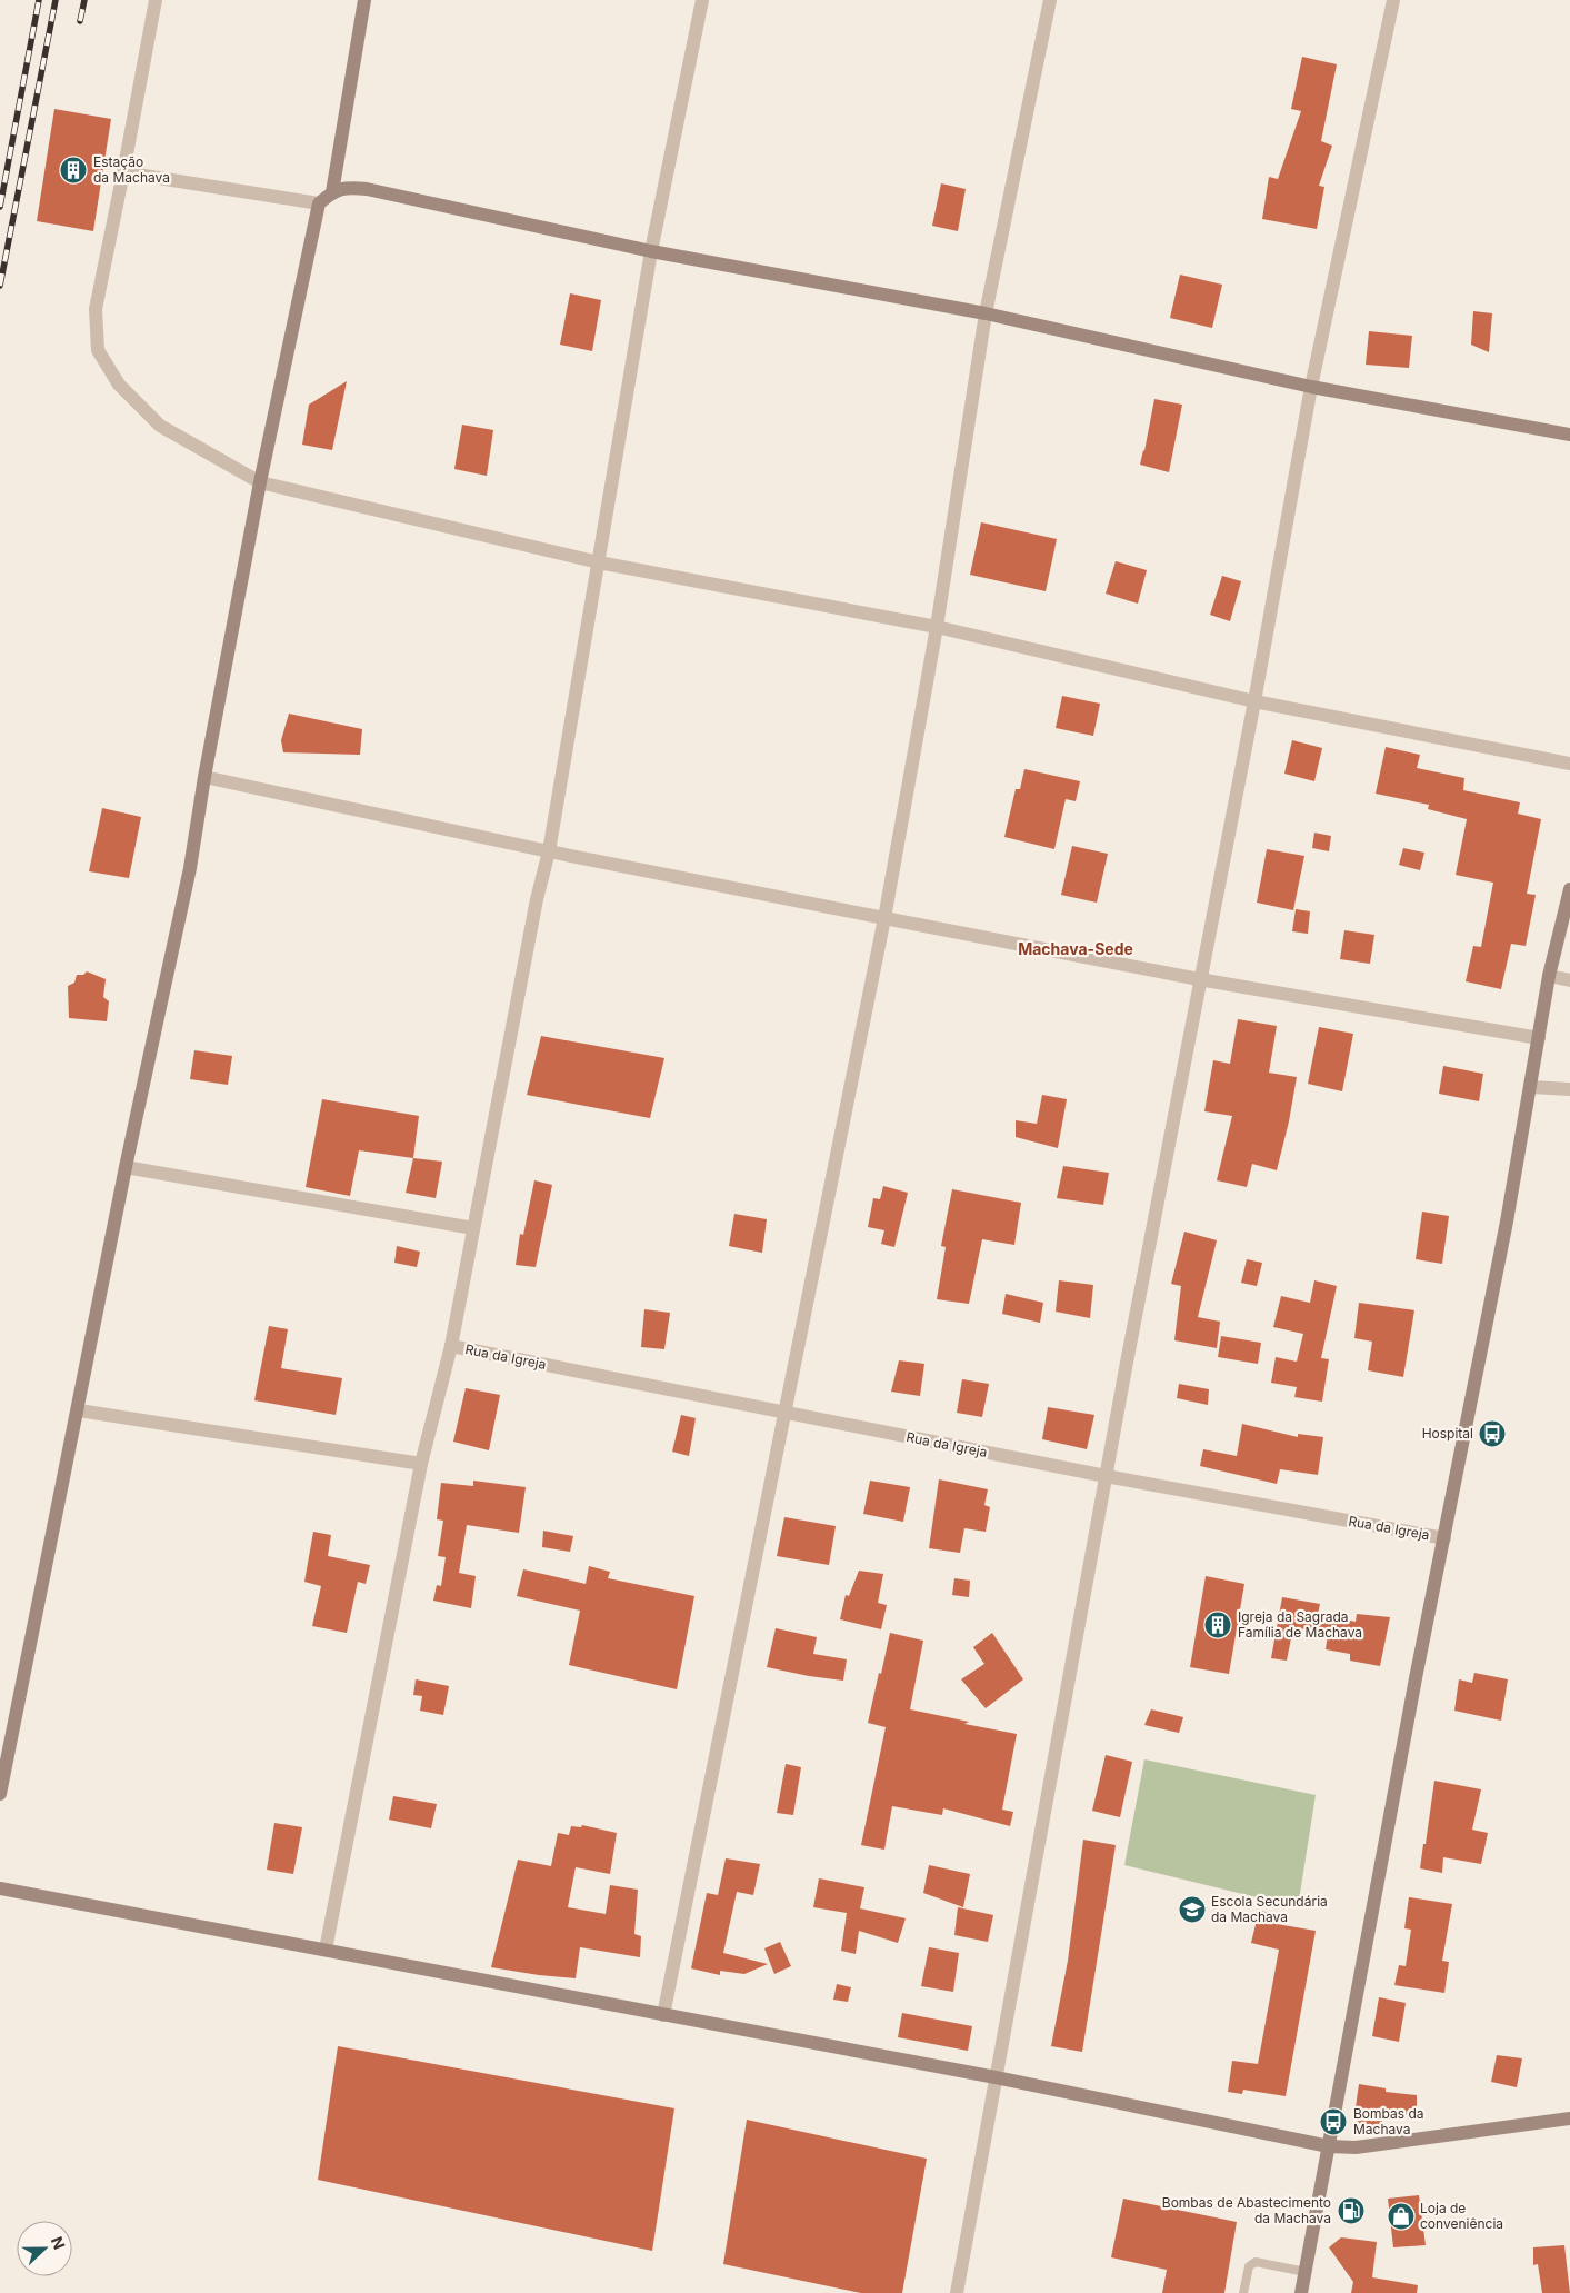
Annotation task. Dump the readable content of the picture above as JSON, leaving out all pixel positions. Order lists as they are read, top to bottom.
{
  "streets": {
    "street": ["Rua da Igreja"]
  },
  "districts": ["Machava-Sede"],
  "places": {
    "building": ["Estação da Machava", "Igreja da Sagrada Família de Machava"],
    "bus stop": ["Hospital", "Bombas da Machava"],
    "school or university": ["Escola Secundária da Machava"],
    "fuel station": ["Bombas de Abastecimento da Machava"],
    "shop": ["Loja de conveniência"]
  },
  "north": "right"
}
